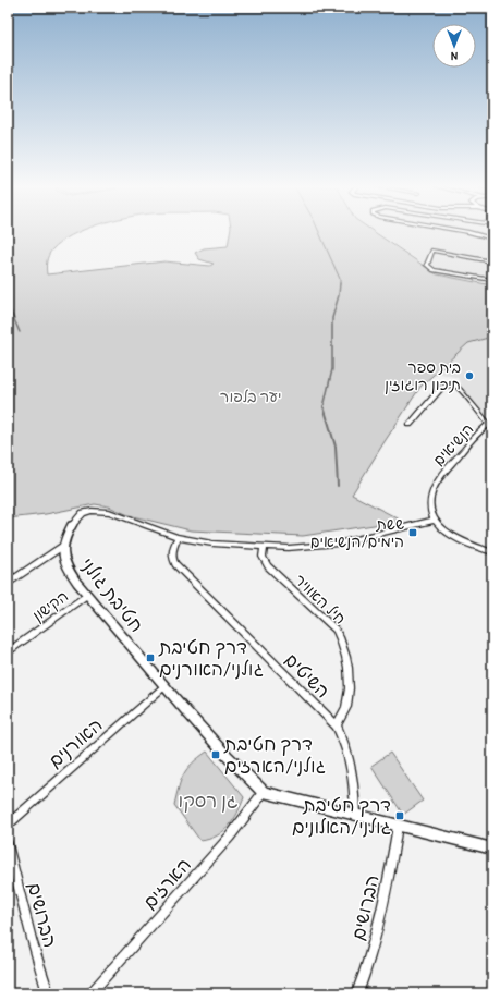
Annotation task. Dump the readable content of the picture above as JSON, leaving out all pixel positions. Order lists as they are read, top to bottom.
{
  "streets": {
    "street": [
      "הנשיאים",
      "חטיבת גולני",
      "חיל האוויר",
      "הקישון",
      "השיטים",
      "האורנים",
      "הארזים",
      "הברושים"
    ]
  },
  "crossings": [
    ["חטיבת גולני", "הקישון"],
    ["חטיבת גולני", "השיטים"],
    ["חטיבת גולני", "האורנים"],
    ["חטיבת גולני", "הארזים"],
    ["חטיבת גולני", "הברושים"],
    ["חיל האוויר", "השיטים"]
  ],
  "parks": ["יער בלפור", "גן רסקו"],
  "places": {
    "other": ["בית ספר תיכון רוגוזין"],
    "transit": [
      "ששת הימים/הנשיאים",
      "דרך חטיבת גולני/האורנים",
      "דרך חטיבת גולני/הארזים",
      "דרך חטיבת גולני/האלונים"
    ]
  },
  "north": "bottom"
}
